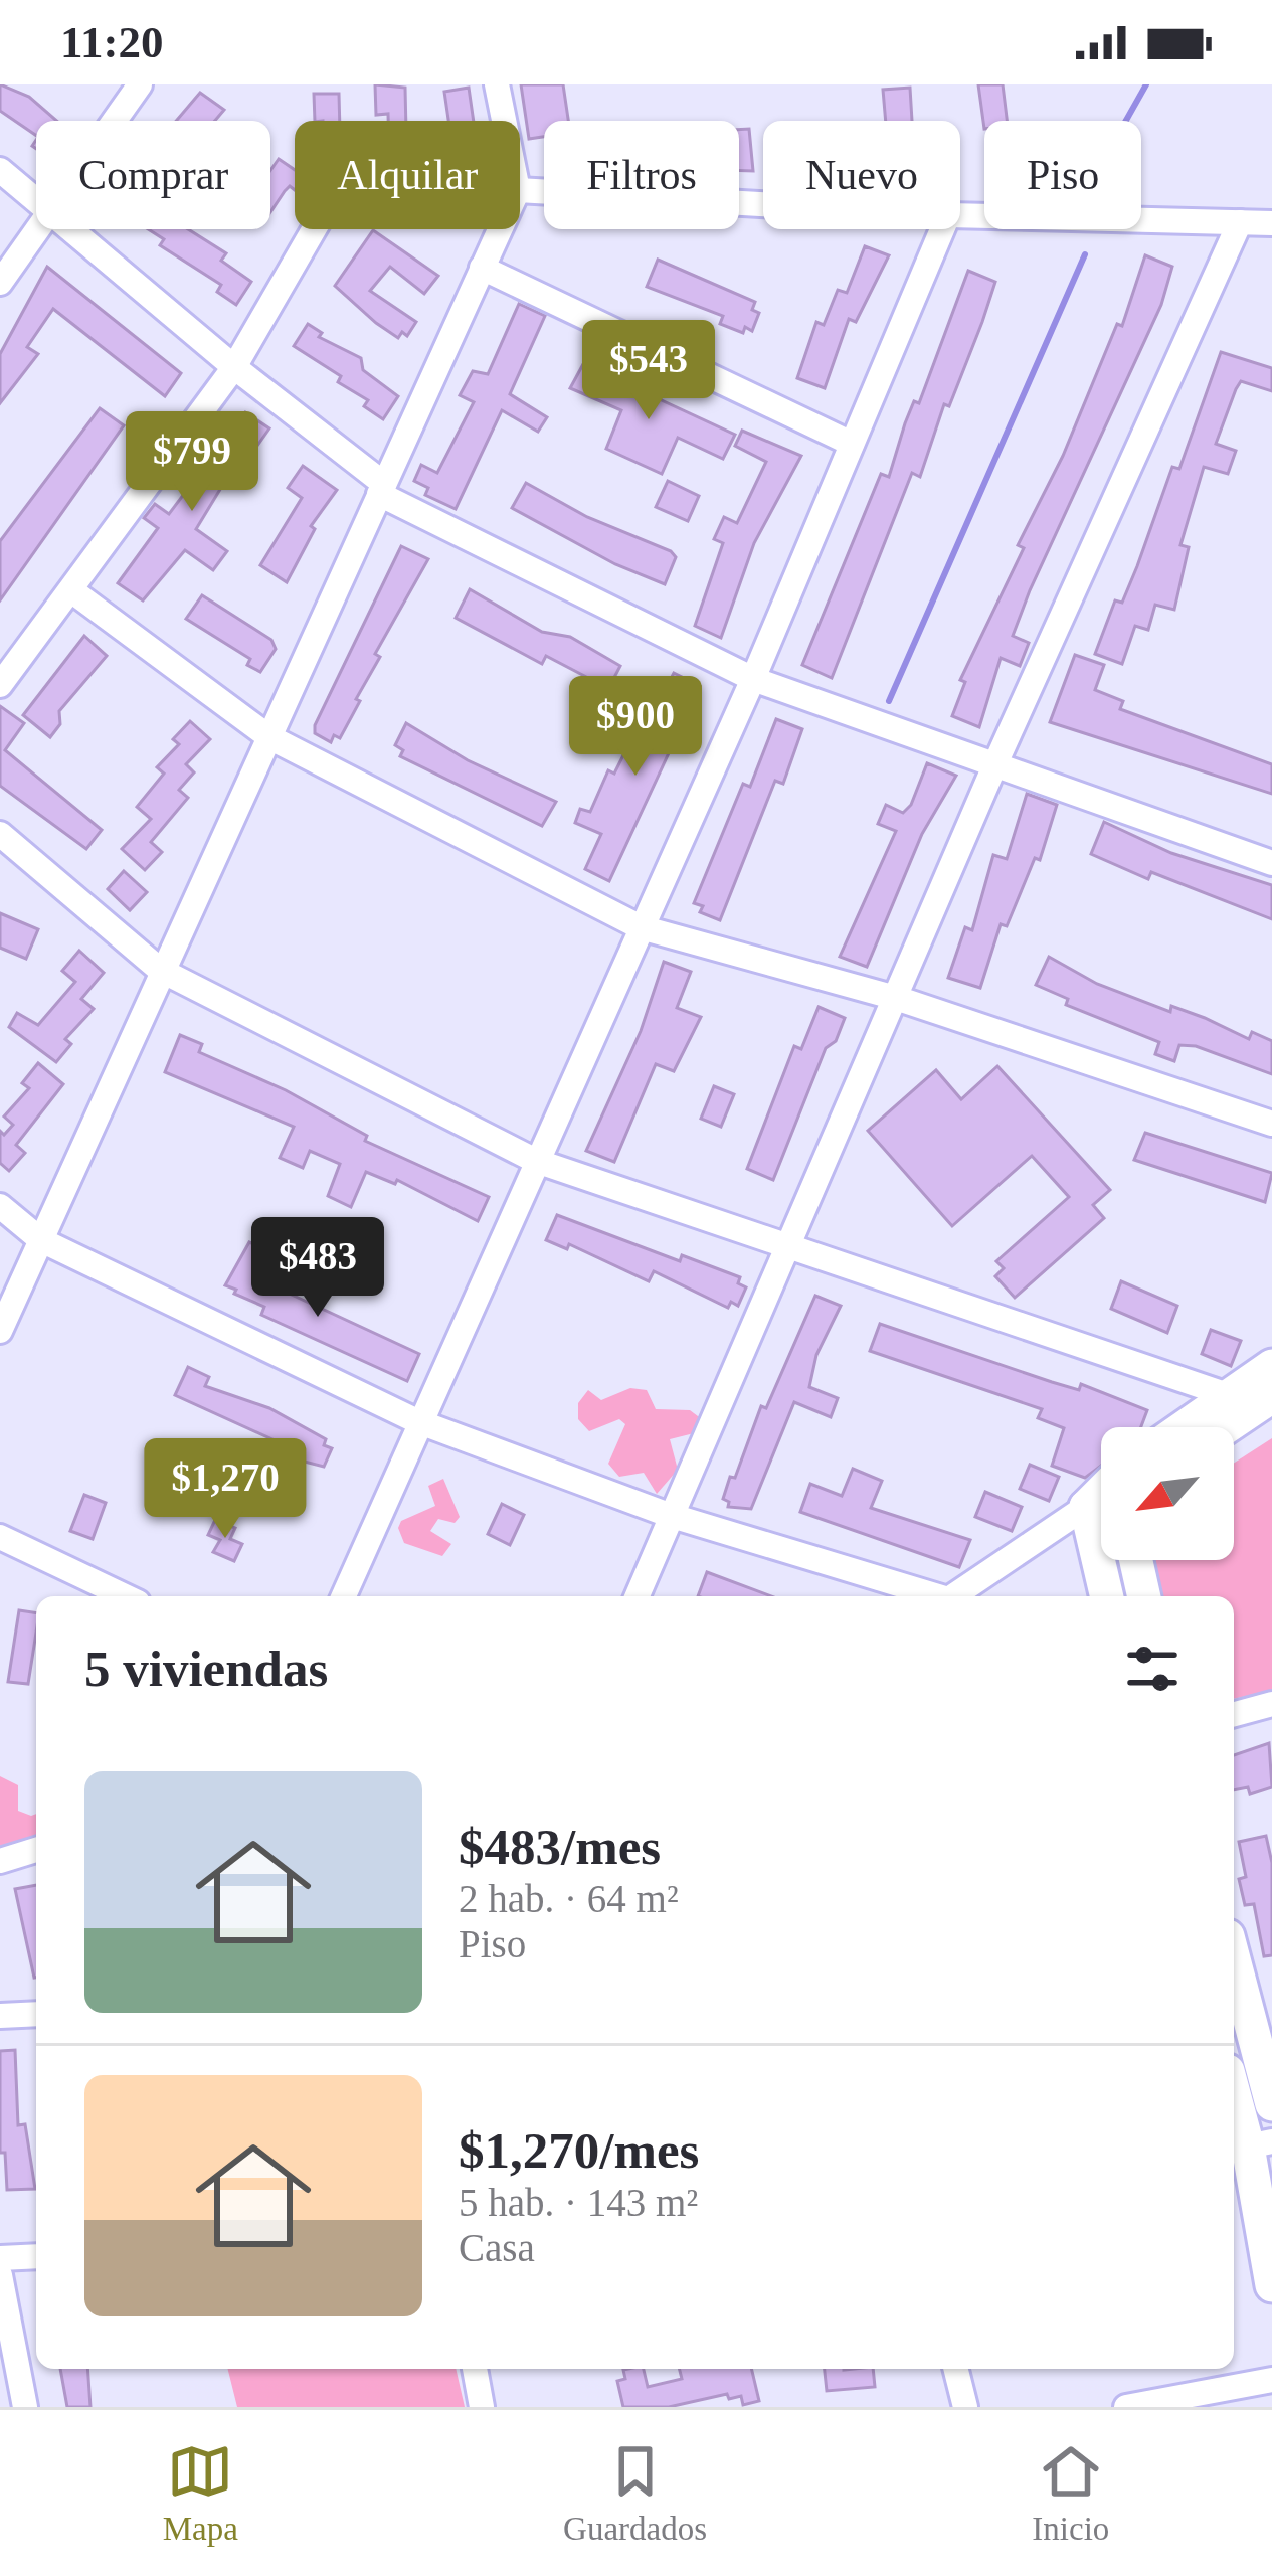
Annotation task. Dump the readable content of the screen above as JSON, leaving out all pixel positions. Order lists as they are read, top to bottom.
{
  "north": "bottom left",
  "page": {
    "status": "11:20",
    "chip": [
      "Comprar",
      "Alquilar",
      "Filtros",
      "Nuevo",
      "Piso"
    ],
    "price": [
      "$543",
      "$799",
      "$900",
      "$483",
      "$1,270"
    ],
    "heading": "5 viviendas",
    "list": [
      {
        "name": "$483/mes",
        "note": "2 hab. · 64 m² · Piso"
      },
      {
        "name": "$1,270/mes",
        "note": "5 hab. · 143 m² · Casa"
      }
    ],
    "tabs": ["Mapa", "Guardados", "Inicio"]
  }
}
